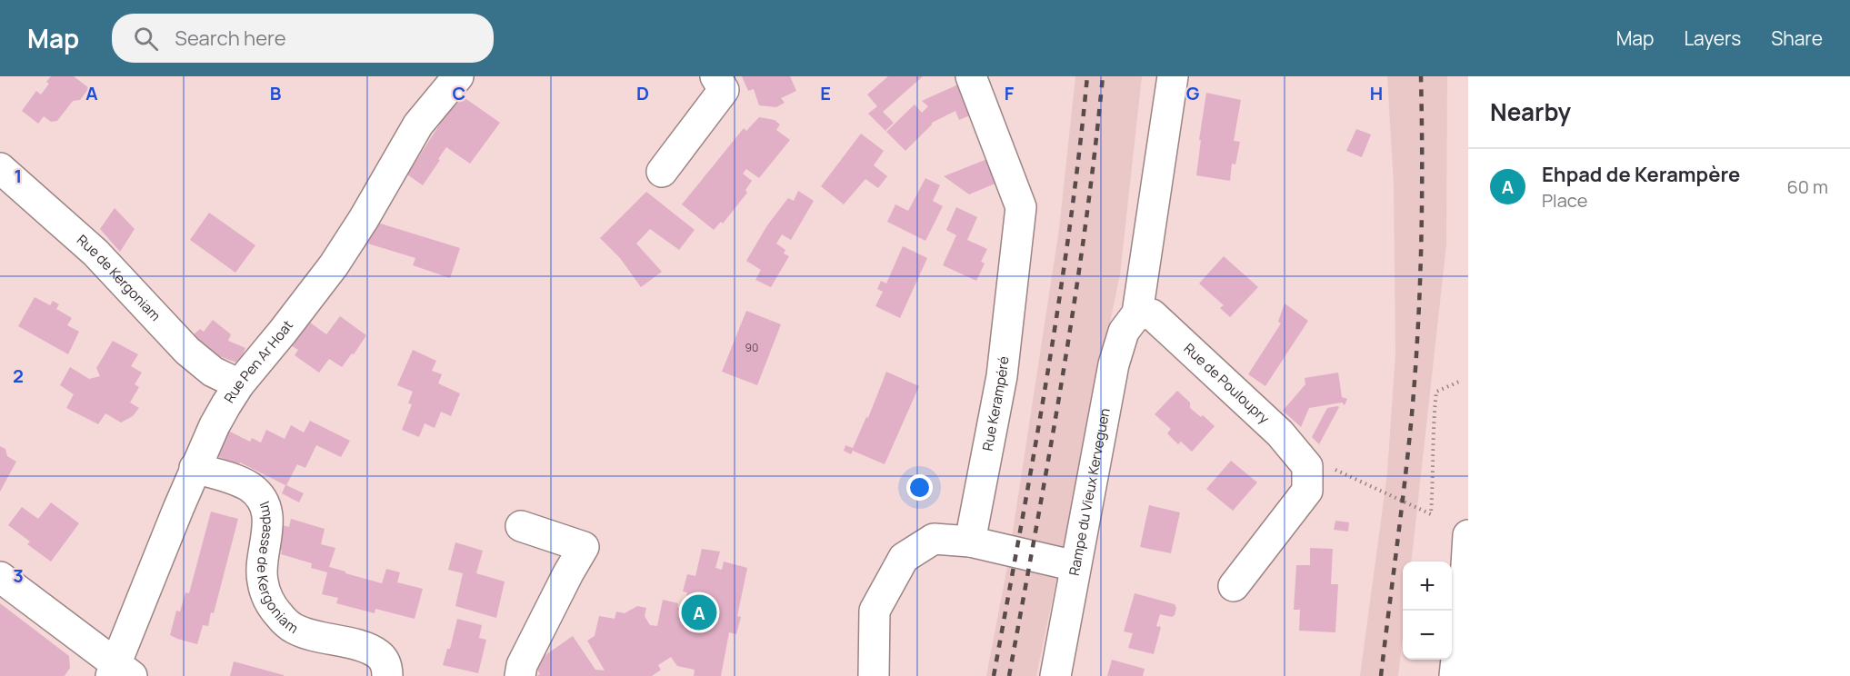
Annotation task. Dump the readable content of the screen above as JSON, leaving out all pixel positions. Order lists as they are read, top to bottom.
{
  "streets": {
    "main road": [
      "Rue de Kergoniam",
      "Rue Pen Ar Hoat",
      "Rue de Pouloupry",
      "Rue Kerampéré",
      "Rampe du Vieux Kerveguen",
      "Impasse de Kergoniam"
    ]
  },
  "crossings": [
    ["Rue de Kergoniam", "Rue Pen Ar Hoat"],
    ["Rue Pen Ar Hoat", "Impasse de Kergoniam"],
    ["Rue de Pouloupry", "Rampe du Vieux Kerveguen"]
  ],
  "house_numbers": ["90"],
  "page": {
    "header": "Map",
    "search": "Search here",
    "nav": ["Map", "Layers", "Share"],
    "heading": "Nearby",
    "list": [
      {
        "mark": "A",
        "name": "Ehpad de Kerampère",
        "note": "Place",
        "value": "60 m"
      }
    ],
    "map_buttons": ["+", "−"],
    "pins": "A"
  },
  "grid": {
    "columns": [
      "A",
      "B",
      "C",
      "D",
      "E",
      "F",
      "G",
      "H"
    ],
    "rows": ["1", "2", "3"]
  }
}
